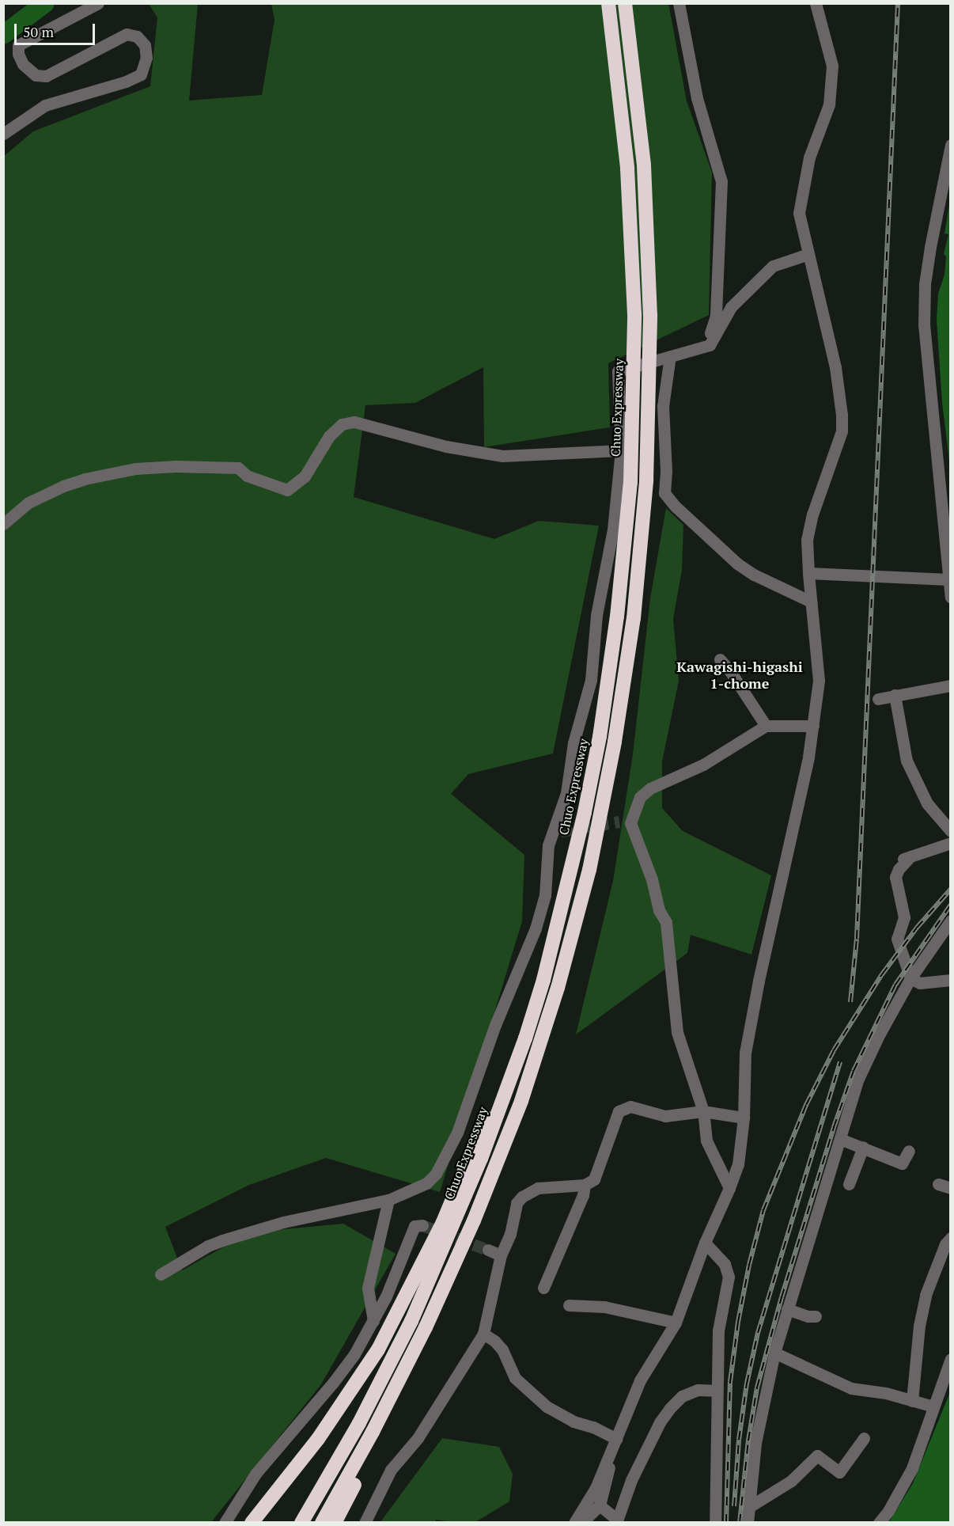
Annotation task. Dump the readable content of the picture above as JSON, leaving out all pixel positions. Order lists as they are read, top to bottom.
{
  "streets": {
    "highway": ["Chuo Expressway"]
  },
  "districts": ["Kawagishi-higashi 1-chome"],
  "scale_bar": "50 m"
}
